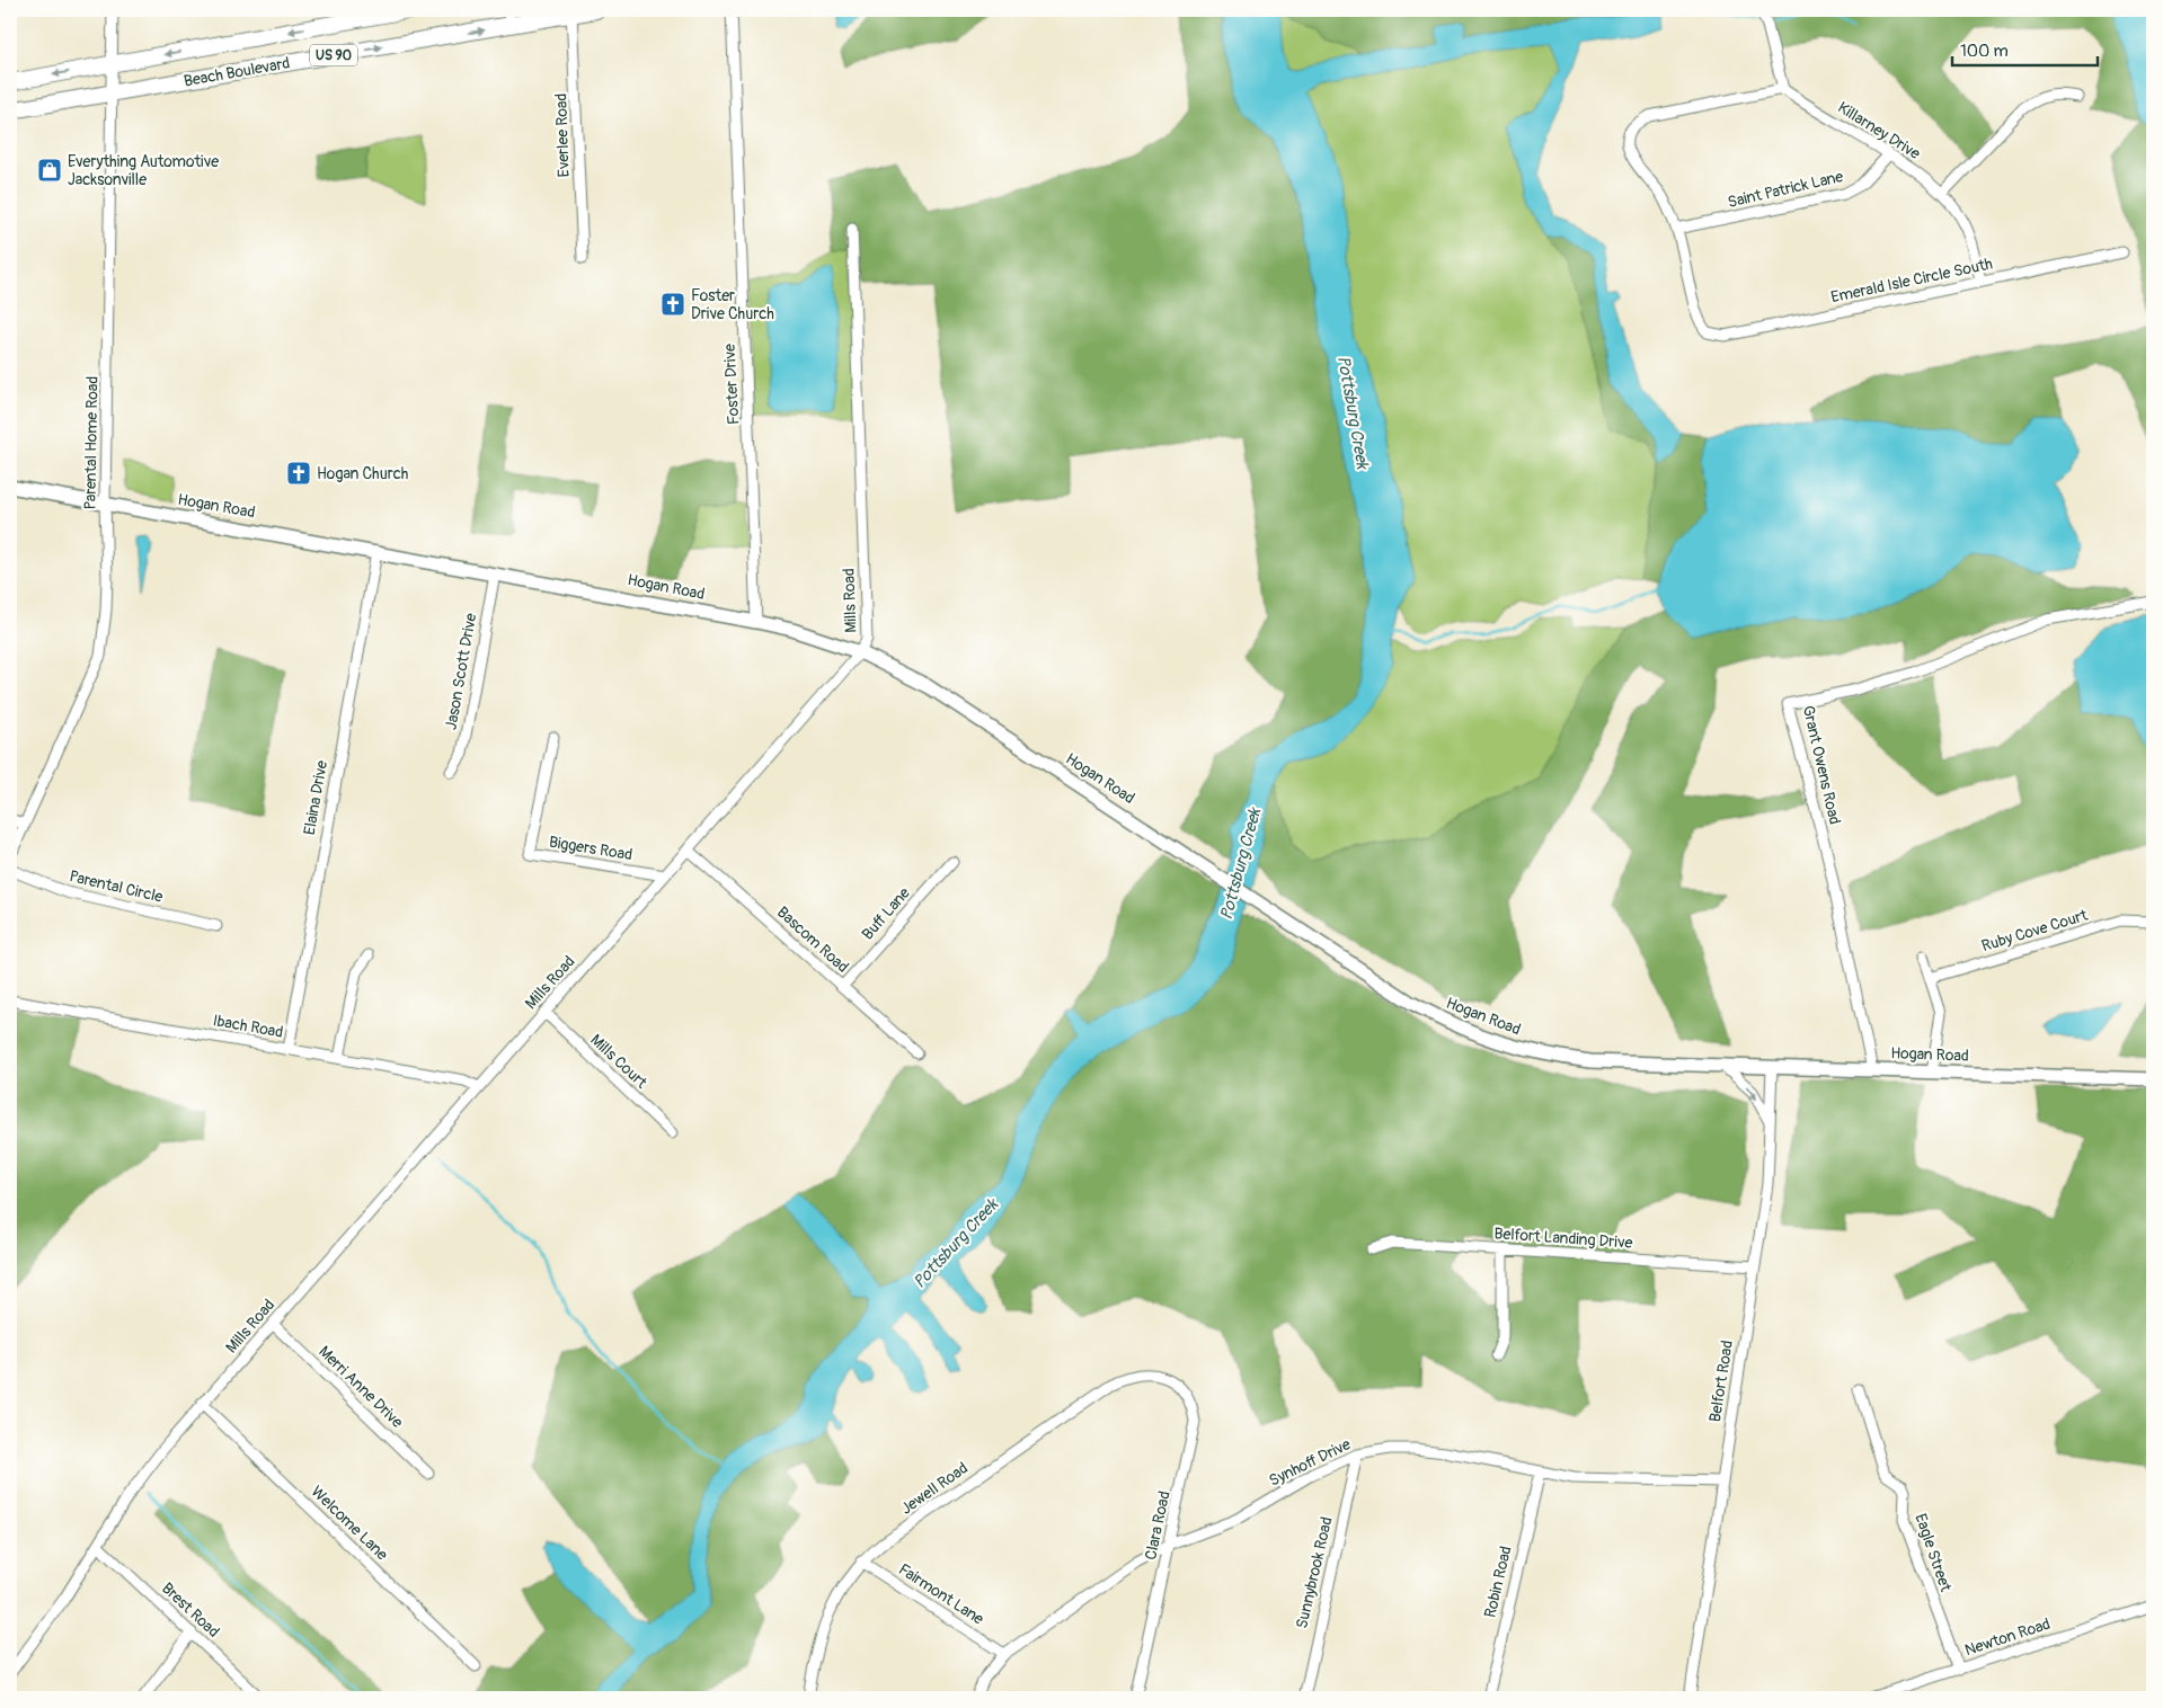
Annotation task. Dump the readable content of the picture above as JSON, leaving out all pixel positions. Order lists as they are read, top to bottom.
{
  "streets": {
    "highway": ["US 90", "Beach Boulevard"],
    "main road": ["Hogan Road"],
    "street": [
      "Killarney Drive",
      "Everlee Road",
      "Saint Patrick Lane",
      "Emerald Isle Circle South",
      "Foster Drive",
      "Parental Home Road",
      "Mills Road",
      "Jason Scott Drive",
      "Grant Owens Road",
      "Elaina Drive",
      "Biggers Road",
      "Parental Circle",
      "Buff Lane",
      "Ruby Cove Court",
      "Bascom Road",
      "Ibach Road",
      "Mills Court",
      "Belfort Landing Drive",
      "Belfort Road",
      "Merri Anne Drive",
      "Synhoff Drive",
      "Jewell Road",
      "Welcome Lane",
      "Clara Road",
      "Eagle Street",
      "Sunnybrook Road",
      "Robin Road",
      "Fairmont Lane",
      "Brest Road",
      "Newton Road"
    ]
  },
  "crossings": [
    ["US 90", "Parental Home Road"],
    ["Beach Boulevard", "Everlee Road"],
    ["Beach Boulevard", "Parental Home Road"],
    ["Killarney Drive", "Saint Patrick Lane"],
    ["Killarney Drive", "Emerald Isle Circle South"],
    ["Saint Patrick Lane", "Emerald Isle Circle South"],
    ["Foster Drive", "Hogan Road"],
    ["Parental Home Road", "Hogan Road"],
    ["Hogan Road", "Mills Road"],
    ["Hogan Road", "Jason Scott Drive"],
    ["Hogan Road", "Grant Owens Road"],
    ["Hogan Road", "Elaina Drive"],
    ["Hogan Road", "Belfort Road"],
    ["Mills Road", "Biggers Road"],
    ["Mills Road", "Bascom Road"],
    ["Mills Road", "Ibach Road"],
    ["Mills Road", "Mills Court"],
    ["Mills Road", "Merri Anne Drive"],
    ["Mills Road", "Welcome Lane"],
    ["Mills Road", "Brest Road"],
    ["Elaina Drive", "Ibach Road"],
    ["Buff Lane", "Bascom Road"],
    ["Belfort Landing Drive", "Belfort Road"],
    ["Belfort Road", "Synhoff Drive"],
    ["Synhoff Drive", "Clara Road"],
    ["Synhoff Drive", "Sunnybrook Road"],
    ["Synhoff Drive", "Robin Road"],
    ["Synhoff Drive", "Fairmont Lane"],
    ["Jewell Road", "Clara Road"],
    ["Jewell Road", "Fairmont Lane"],
    ["Eagle Street", "Newton Road"]
  ],
  "water": ["Pottsburg Creek"],
  "places": {
    "shop": ["Everything Automotive Jacksonville"],
    "church": ["Foster Drive Church", "Hogan Church"]
  },
  "scale_bar": "100 m"
}
